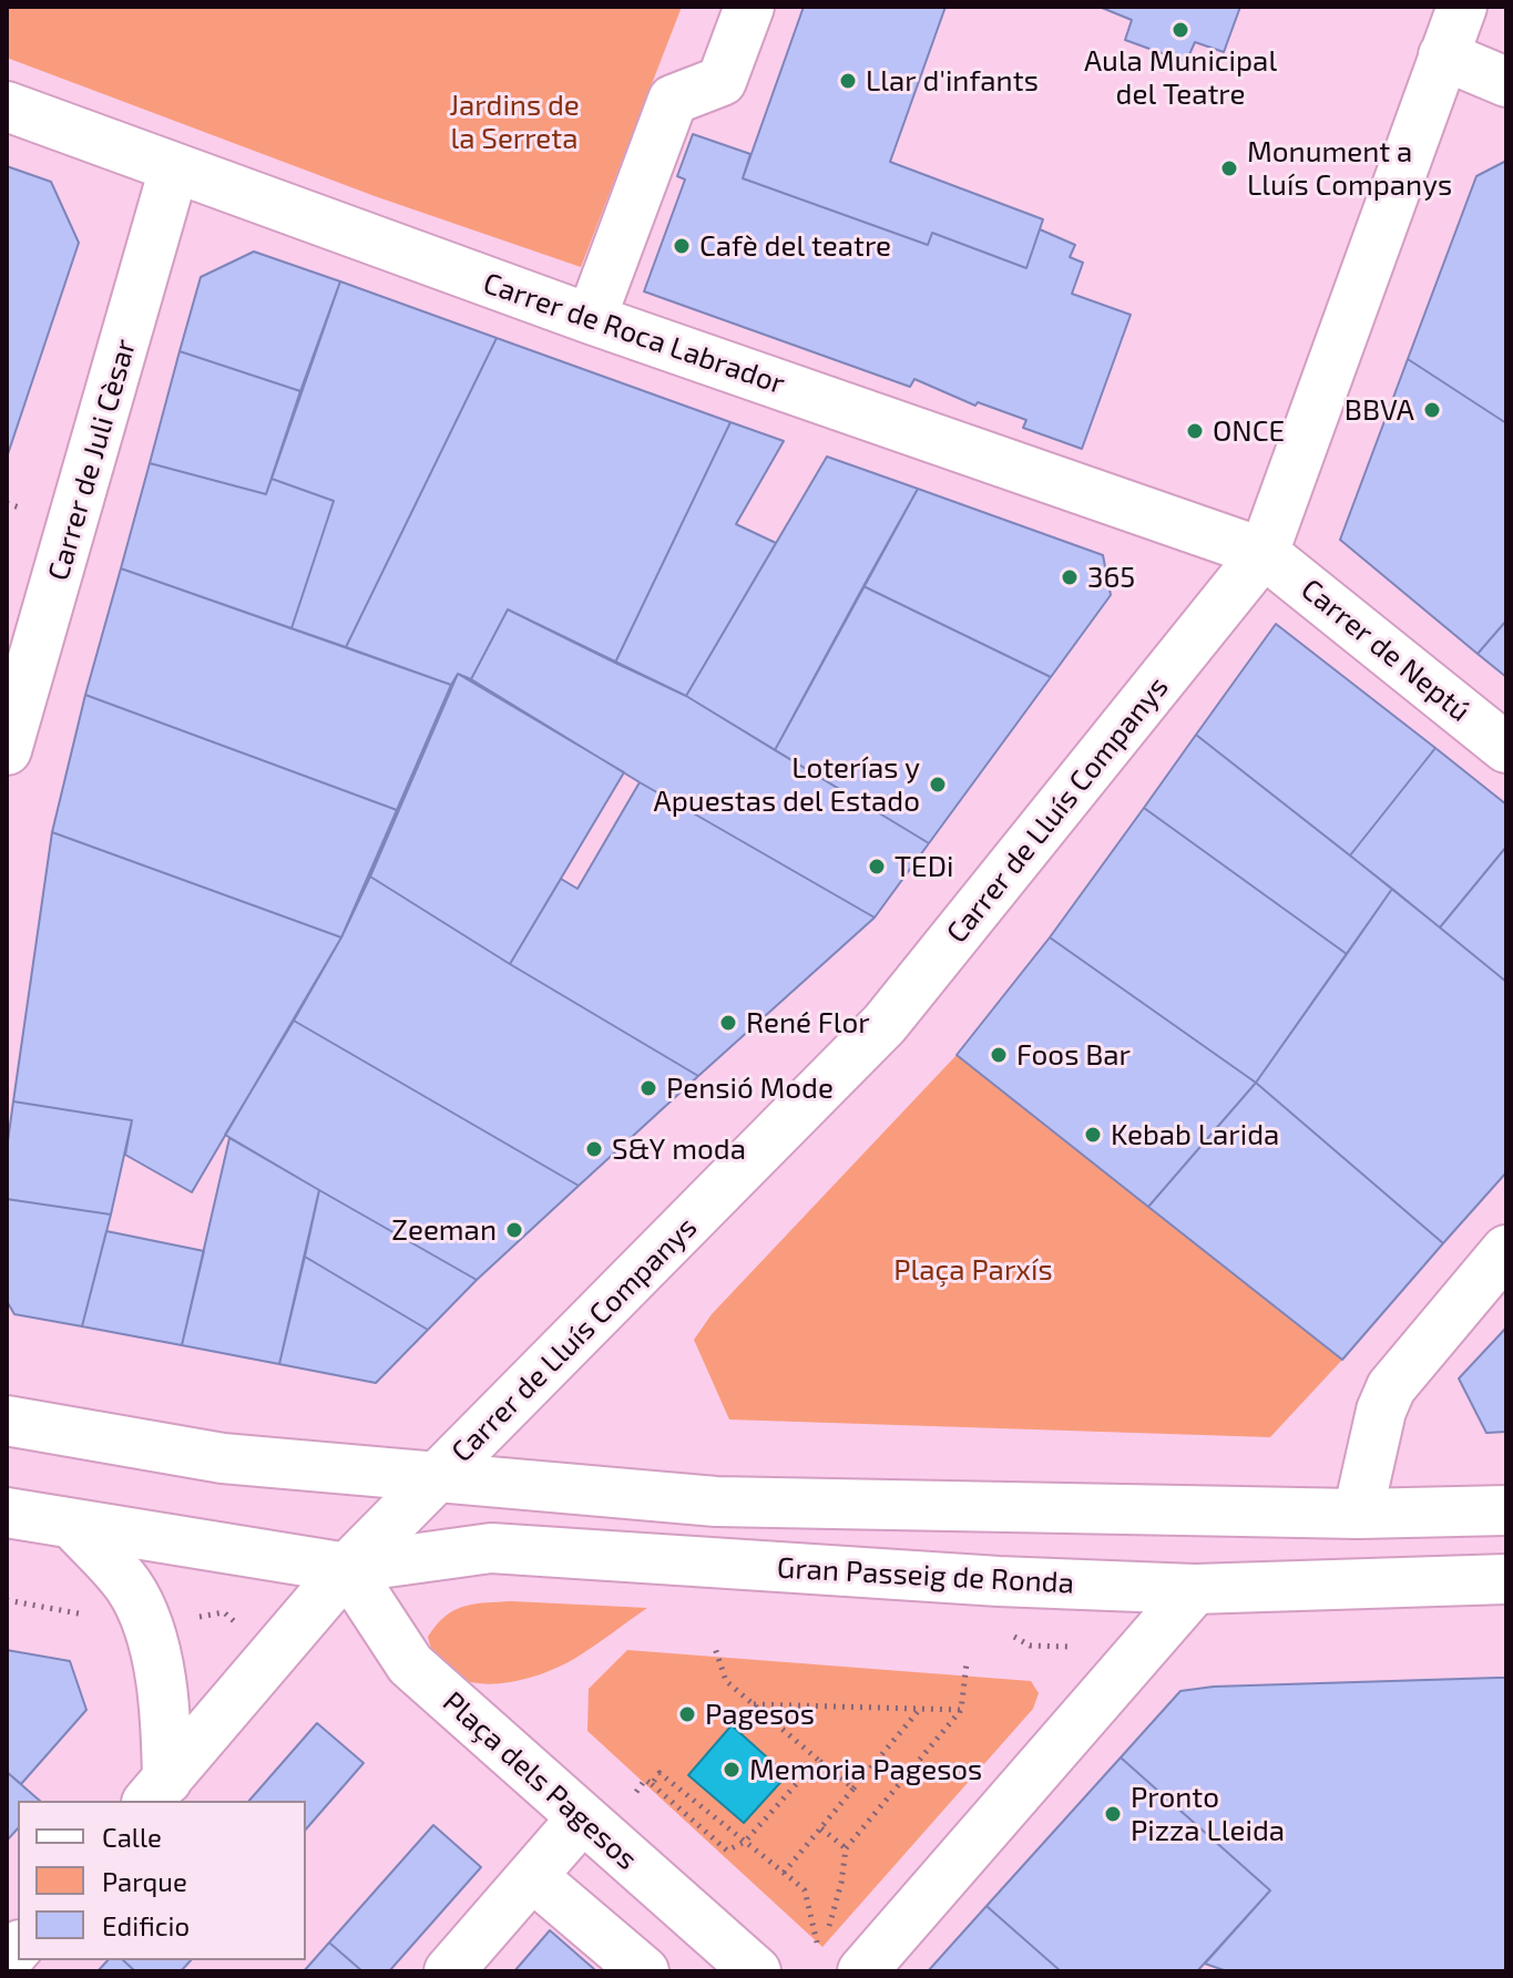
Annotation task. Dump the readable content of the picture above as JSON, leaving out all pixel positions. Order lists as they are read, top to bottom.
{
  "streets": {
    "street": [
      "Carrer de Roca Labrador",
      "Carrer de Juli Cèsar",
      "Carrer de Neptú",
      "Carrer de Lluís Companys",
      "Gran Passeig de Ronda",
      "Plaça dels Pagesos"
    ]
  },
  "crossings": [
    ["Carrer de Roca Labrador", "Carrer de Juli Cèsar"],
    ["Carrer de Roca Labrador", "Carrer de Neptú"],
    ["Carrer de Roca Labrador", "Carrer de Lluís Companys"],
    ["Carrer de Neptú", "Carrer de Lluís Companys"],
    ["Gran Passeig de Ronda", "Plaça dels Pagesos"]
  ],
  "parks": ["Jardins de la Serreta", "Plaça Parxís"],
  "places": [
    "Aula Municipal del Teatre",
    "Llar d'infants",
    "Monument a Lluís Companys",
    "Cafè del teatre",
    "BBVA",
    "ONCE",
    "365",
    "Loterías y Apuestas del Estado",
    "TEDi",
    "René Flor",
    "Foos Bar",
    "Pensió Mode",
    "Kebab Larida",
    "S&Y moda",
    "Zeeman",
    "Pagesos",
    "Memoria Pagesos",
    "Pronto Pizza Lleida"
  ],
  "legend": ["Calle", "Parque", "Edificio"]
}
